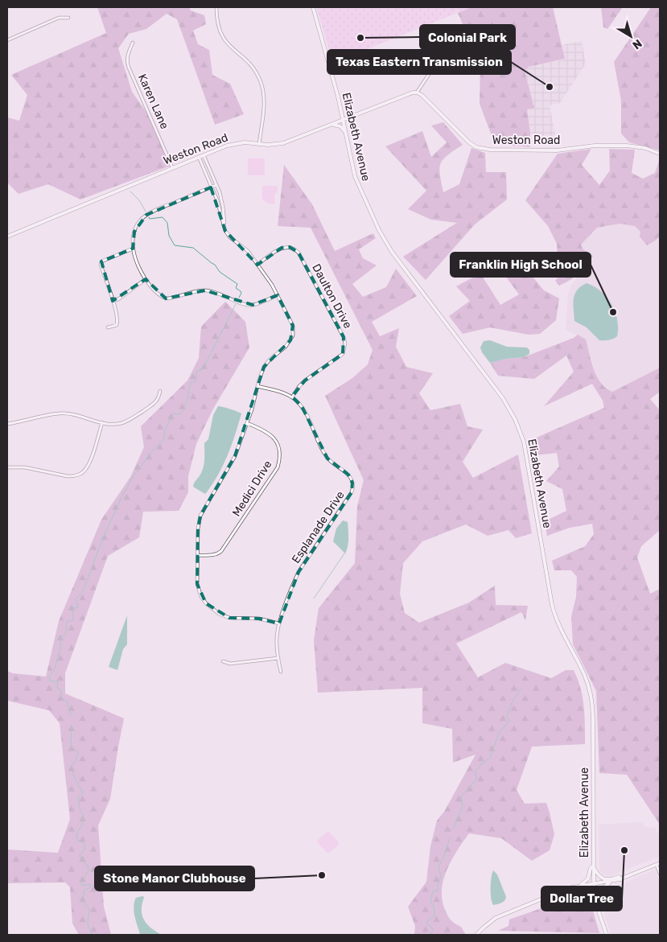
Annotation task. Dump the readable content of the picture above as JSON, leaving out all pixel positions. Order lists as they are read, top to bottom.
{
  "streets": {
    "street": [
      "Karen Lane",
      "Elizabeth Avenue",
      "Weston Road",
      "Daulton Drive",
      "Medici Drive",
      "Esplanade Drive"
    ]
  },
  "crossings": [
    ["Karen Lane", "Weston Road"],
    ["Elizabeth Avenue", "Weston Road"],
    ["Daulton Drive", "Esplanade Drive"]
  ],
  "places": [
    "Colonial Park",
    "Texas Eastern Transmission",
    "Franklin High School",
    "Dollar Tree",
    "Stone Manor Clubhouse"
  ],
  "north": "bottom right"
}
